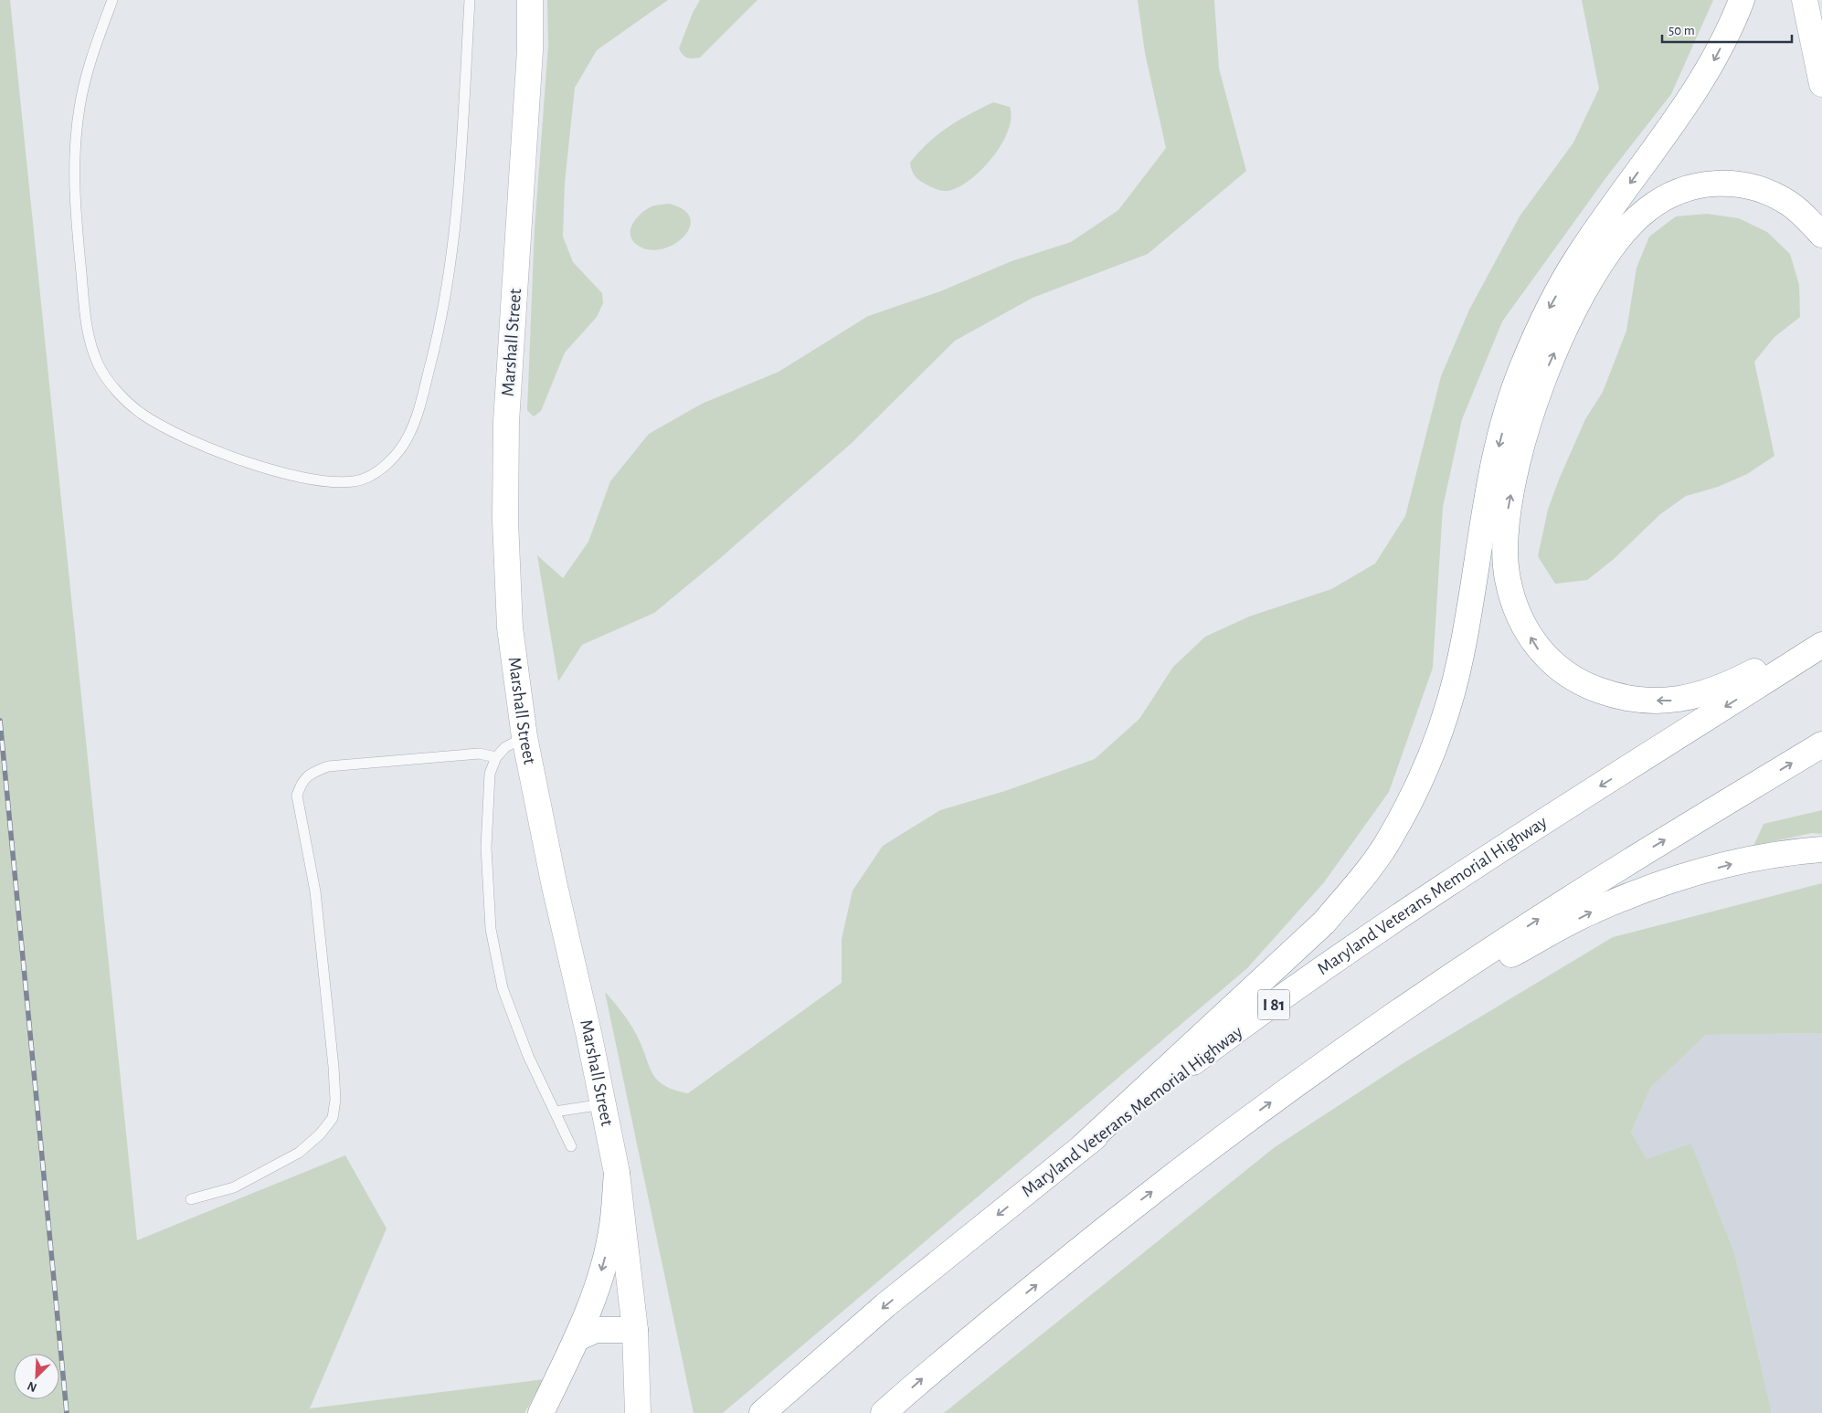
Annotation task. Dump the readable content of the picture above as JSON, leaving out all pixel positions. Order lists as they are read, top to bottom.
{
  "streets": {
    "main road": ["Marshall Street", "Maryland Veterans Memorial Highway", "I 81"]
  },
  "scale_bar": "50 m",
  "north": "bottom left"
}
